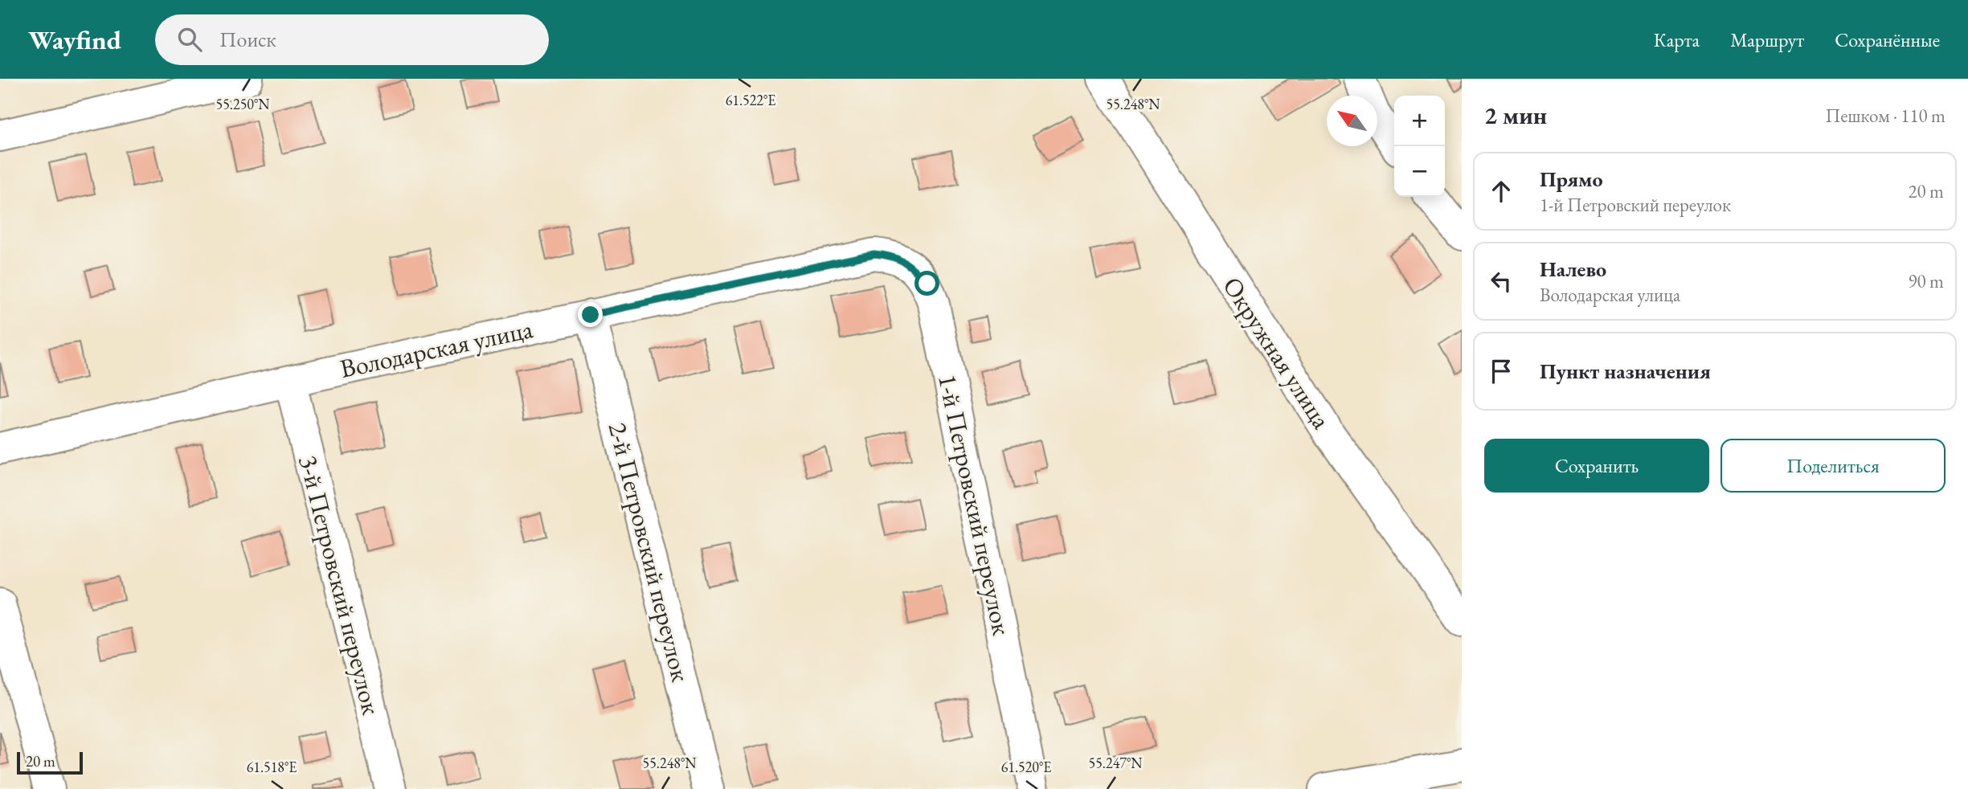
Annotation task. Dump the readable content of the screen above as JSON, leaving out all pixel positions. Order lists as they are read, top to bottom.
{
  "streets": {
    "street": [
      "Володарская улица",
      "Окружная улица",
      "1-й Петровский переулок",
      "2-й Петровский переулок",
      "3-й Петровский переулок"
    ]
  },
  "crossings": [
    ["Володарская улица", "1-й Петровский переулок"],
    ["Володарская улица", "2-й Петровский переулок"],
    ["Володарская улица", "3-й Петровский переулок"]
  ],
  "scale_bar": "20 m",
  "north": "top left",
  "page": {
    "header": "Wayfind",
    "search": "Поиск",
    "nav": ["Карта", "Маршрут", "Сохранённые"],
    "heading": ["2 мин", "Пешком · 110 m"],
    "map_buttons": ["+", "−"],
    "list": [
      ["Прямо", "1-й Петровский переулок", "20 m"],
      ["Налево", "Володарская улица", "90 m"],
      "Пункт назначения"
    ],
    "buttons": ["Сохранить", "Поделиться"],
    "scale": "20 m"
  },
  "coordinates": [
    "61.522°E",
    "55.250°N",
    "55.248°N",
    "55.247°N",
    "61.518°E",
    "61.520°E"
  ]
}
